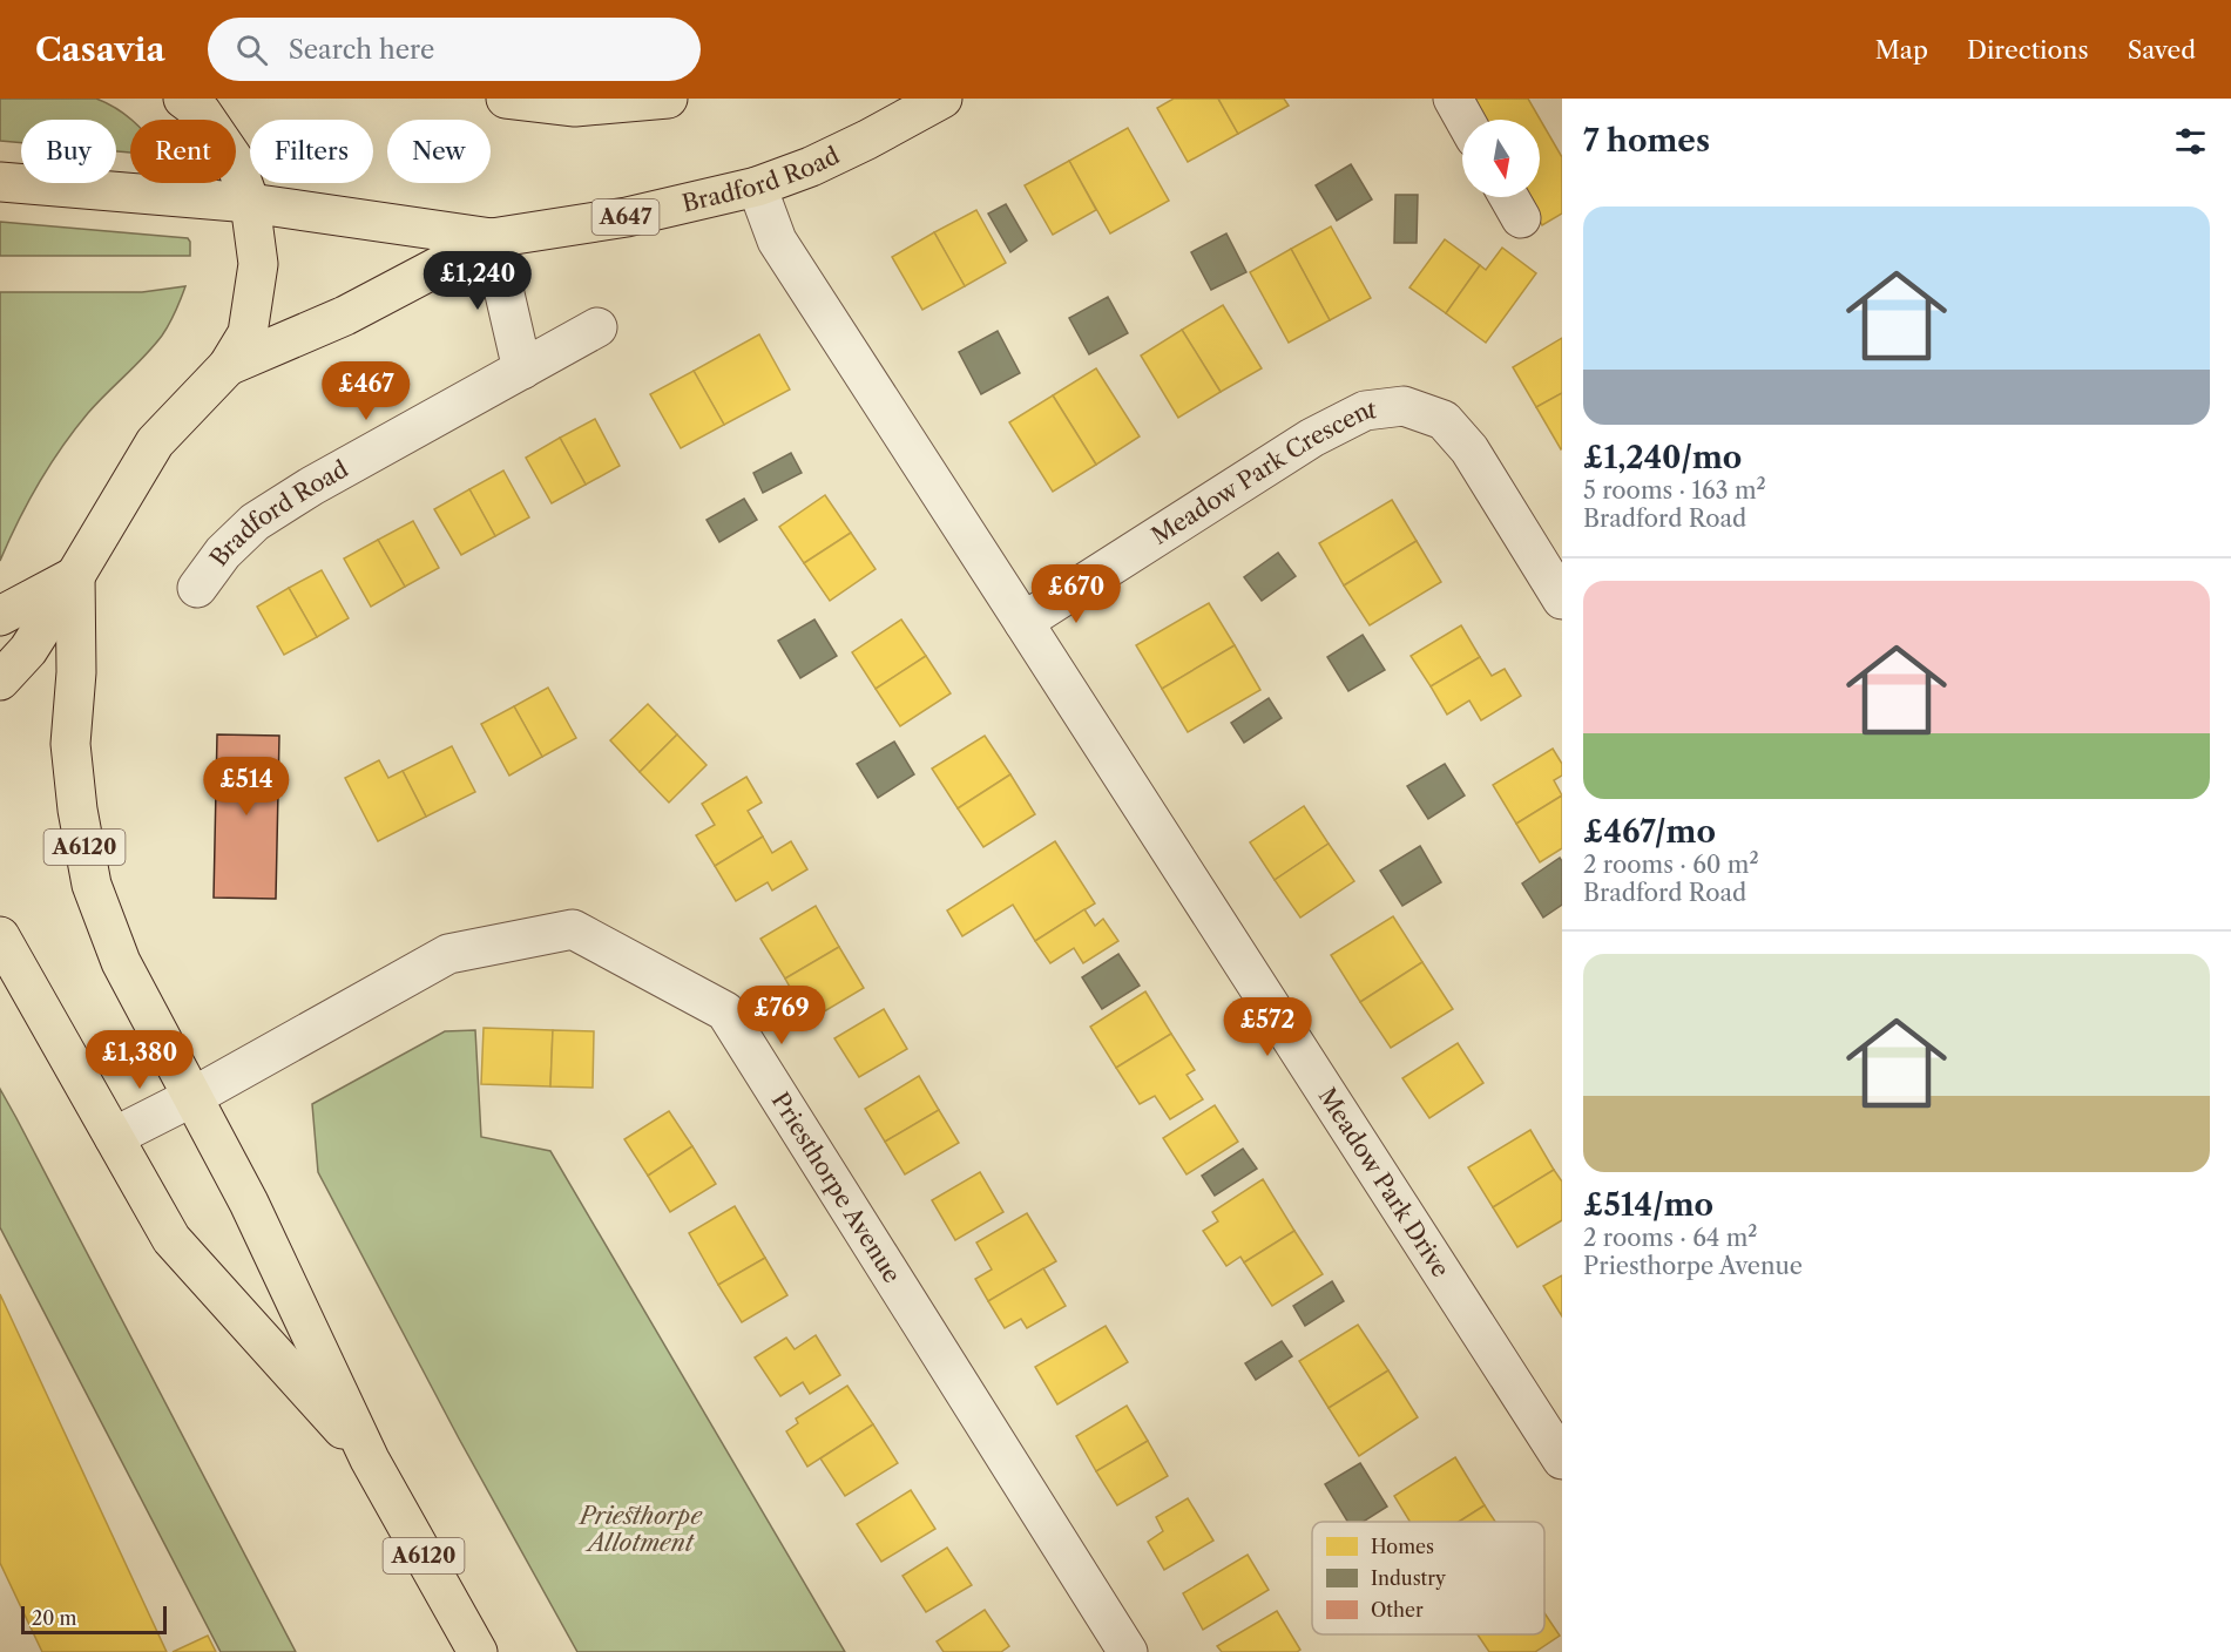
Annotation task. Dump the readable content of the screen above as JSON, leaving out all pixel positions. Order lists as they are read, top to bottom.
{
  "streets": {
    "highway": ["Bradford Road", "A647", "A6120"],
    "street": ["Meadow Park Crescent", "Meadow Park Drive", "Priesthorpe Avenue"]
  },
  "crossings": [
    ["Bradford Road", "A647"],
    ["Meadow Park Crescent", "Meadow Park Drive"],
    ["A6120", "Priesthorpe Avenue"]
  ],
  "parks": ["Priesthorpe Allotment"],
  "legend": ["Homes", "Industry", "Other"],
  "scale_bar": "20 m",
  "north": "bottom",
  "page": {
    "header": "Casavia",
    "search": "Search here",
    "nav": ["Map", "Directions", "Saved"],
    "heading": "7 homes",
    "chip": [
      "Buy",
      "Rent",
      "Filters",
      "New"
    ],
    "list": [
      {
        "name": "£1,240/mo",
        "note": "5 rooms · 163 m² · Bradford Road"
      },
      {
        "name": "£467/mo",
        "note": "2 rooms · 60 m² · Bradford Road"
      },
      {
        "name": "£514/mo",
        "note": "2 rooms · 64 m² · Priesthorpe Avenue"
      }
    ],
    "price": [
      "£1,240",
      "£467",
      "£670",
      "£514",
      "£769",
      "£572",
      "£1,380"
    ],
    "scale": "20 m"
  }
}
